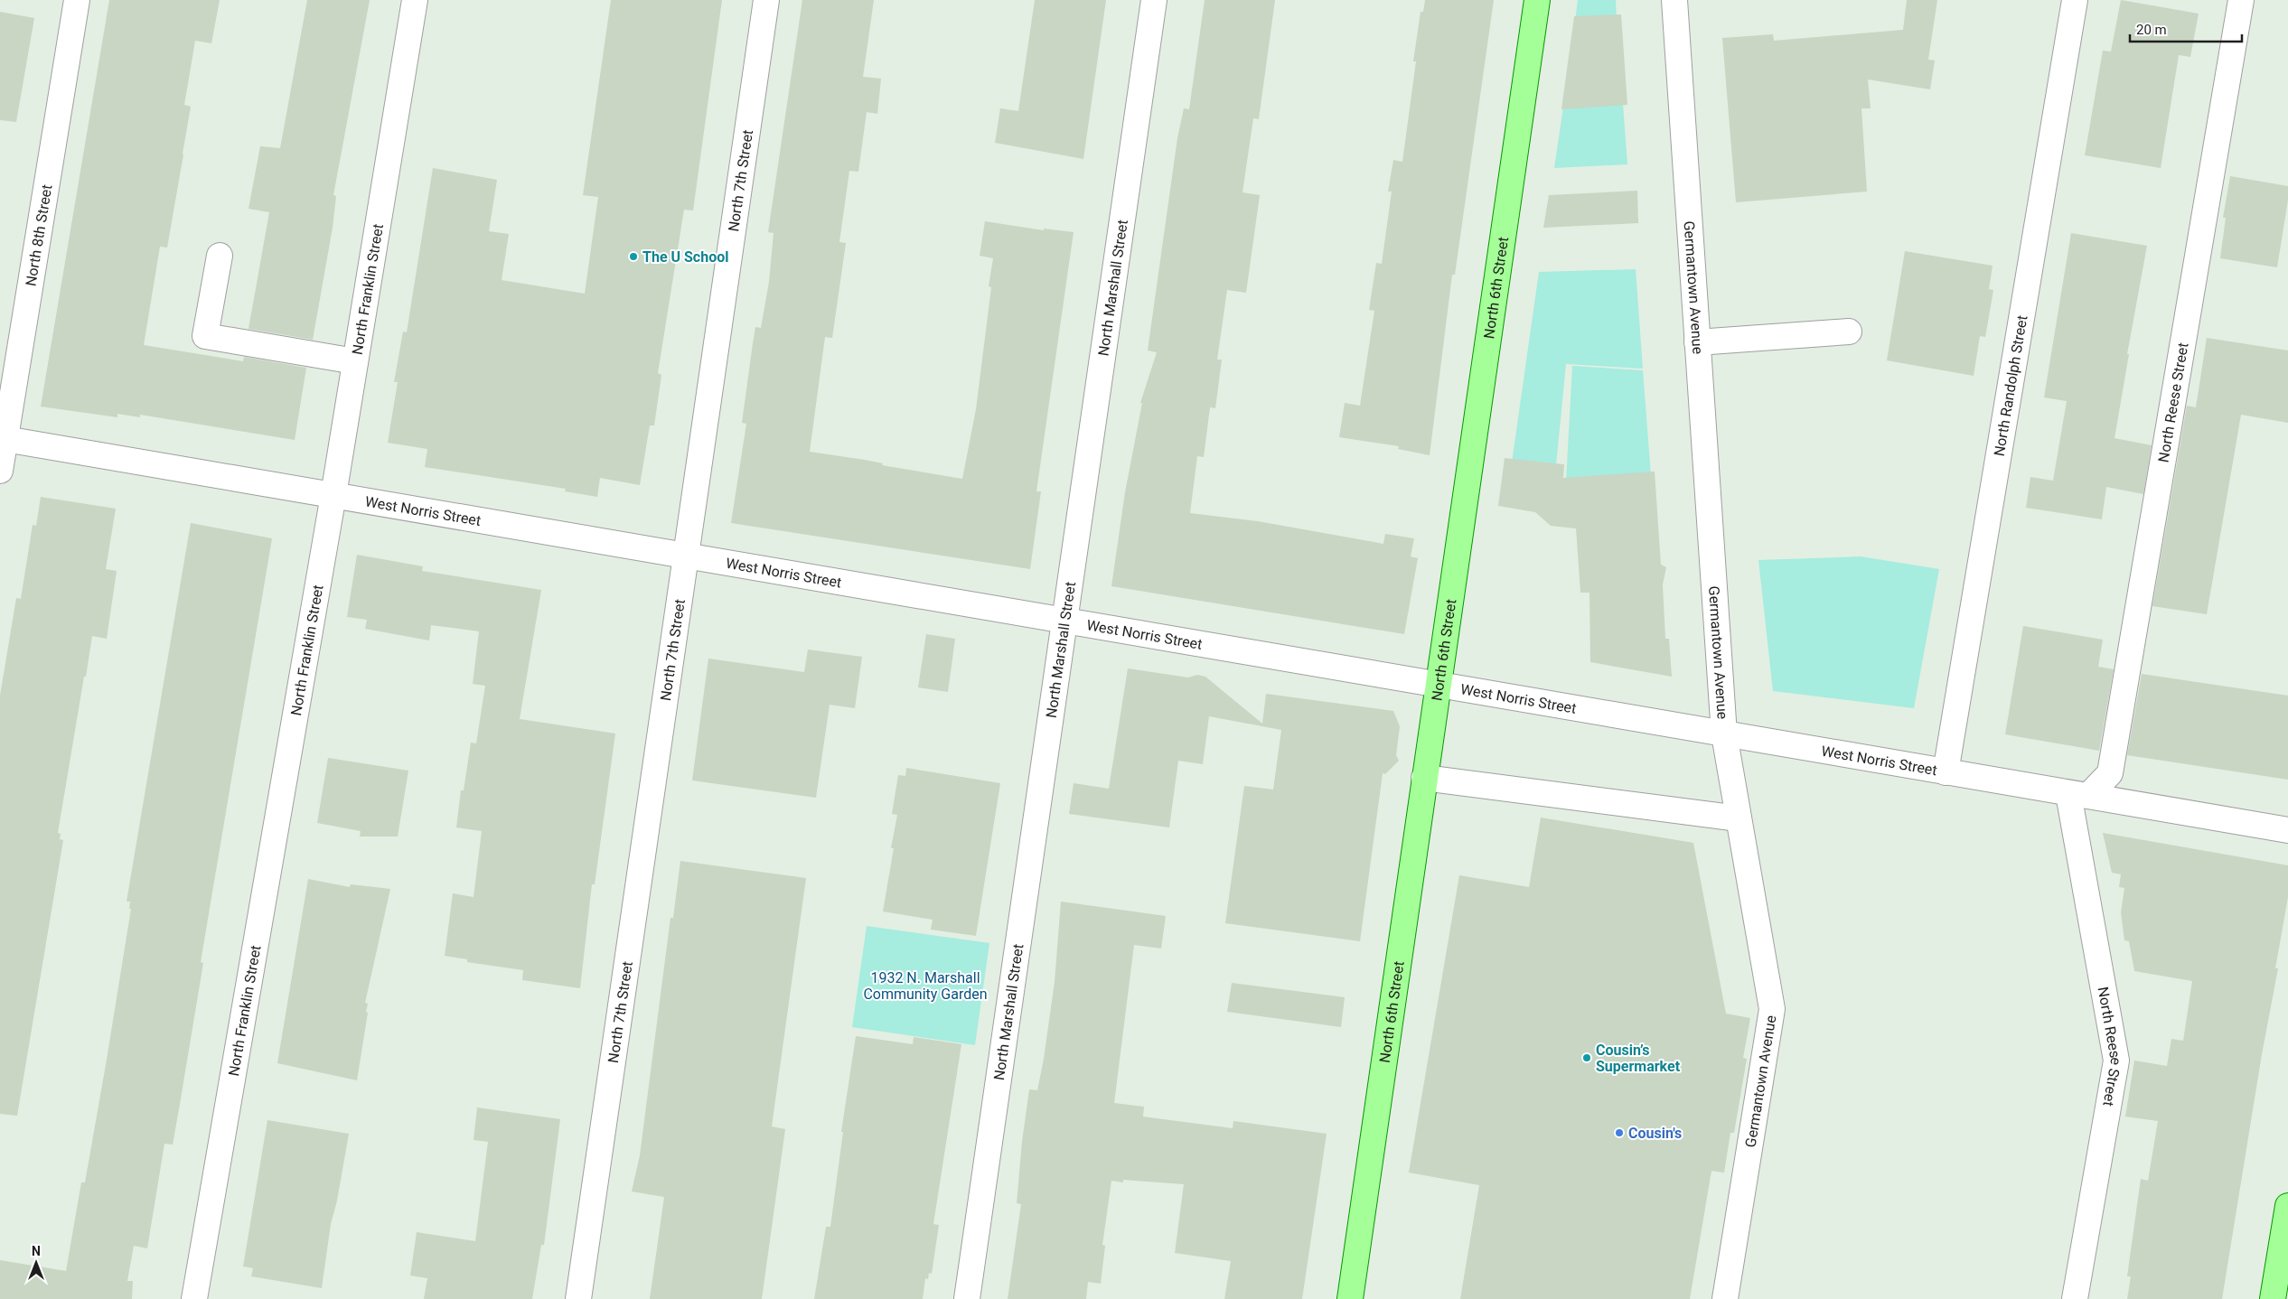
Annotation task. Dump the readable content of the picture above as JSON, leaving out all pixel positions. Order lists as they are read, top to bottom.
{
  "streets": {
    "main road": ["North 6th Street"],
    "street": [
      "North 7th Street",
      "North 8th Street",
      "North Marshall Street",
      "Germantown Avenue",
      "North Franklin Street",
      "North Randolph Street",
      "North Reese Street",
      "West Norris Street"
    ]
  },
  "crossings": [
    ["North 7th Street", "West Norris Street"],
    ["North 8th Street", "West Norris Street"],
    ["North Marshall Street", "West Norris Street"],
    ["North 6th Street", "West Norris Street"],
    ["Germantown Avenue", "West Norris Street"],
    ["North Franklin Street", "West Norris Street"],
    ["North Randolph Street", "West Norris Street"],
    ["North Reese Street", "West Norris Street"]
  ],
  "parks": ["1932 N. Marshall Community Garden"],
  "places": ["The U School", "Cousin’s Supermarket", "Cousin's"],
  "scale_bar": "20 m",
  "north": "top"
}
